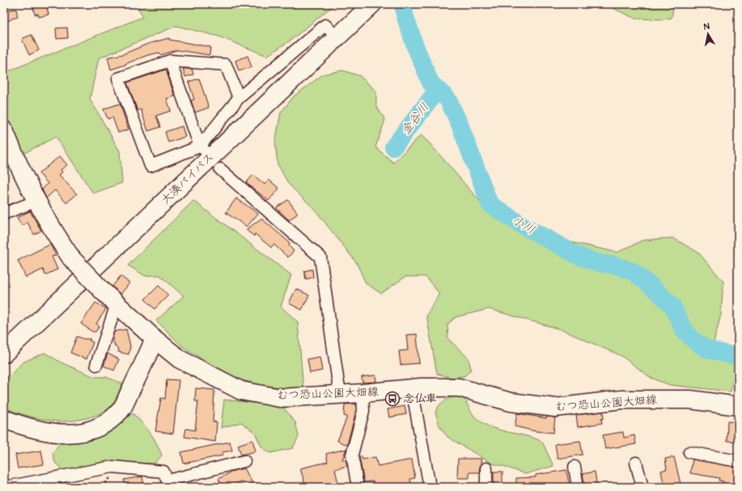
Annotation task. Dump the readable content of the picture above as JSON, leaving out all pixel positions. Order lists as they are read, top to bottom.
{
  "streets": {
    "main road": ["大湊バイパス", "むつ恐山公園大畑線"]
  },
  "water": ["金谷川", "小川"],
  "places": {
    "bus stop": ["念仏車"]
  },
  "north": "top"
}
